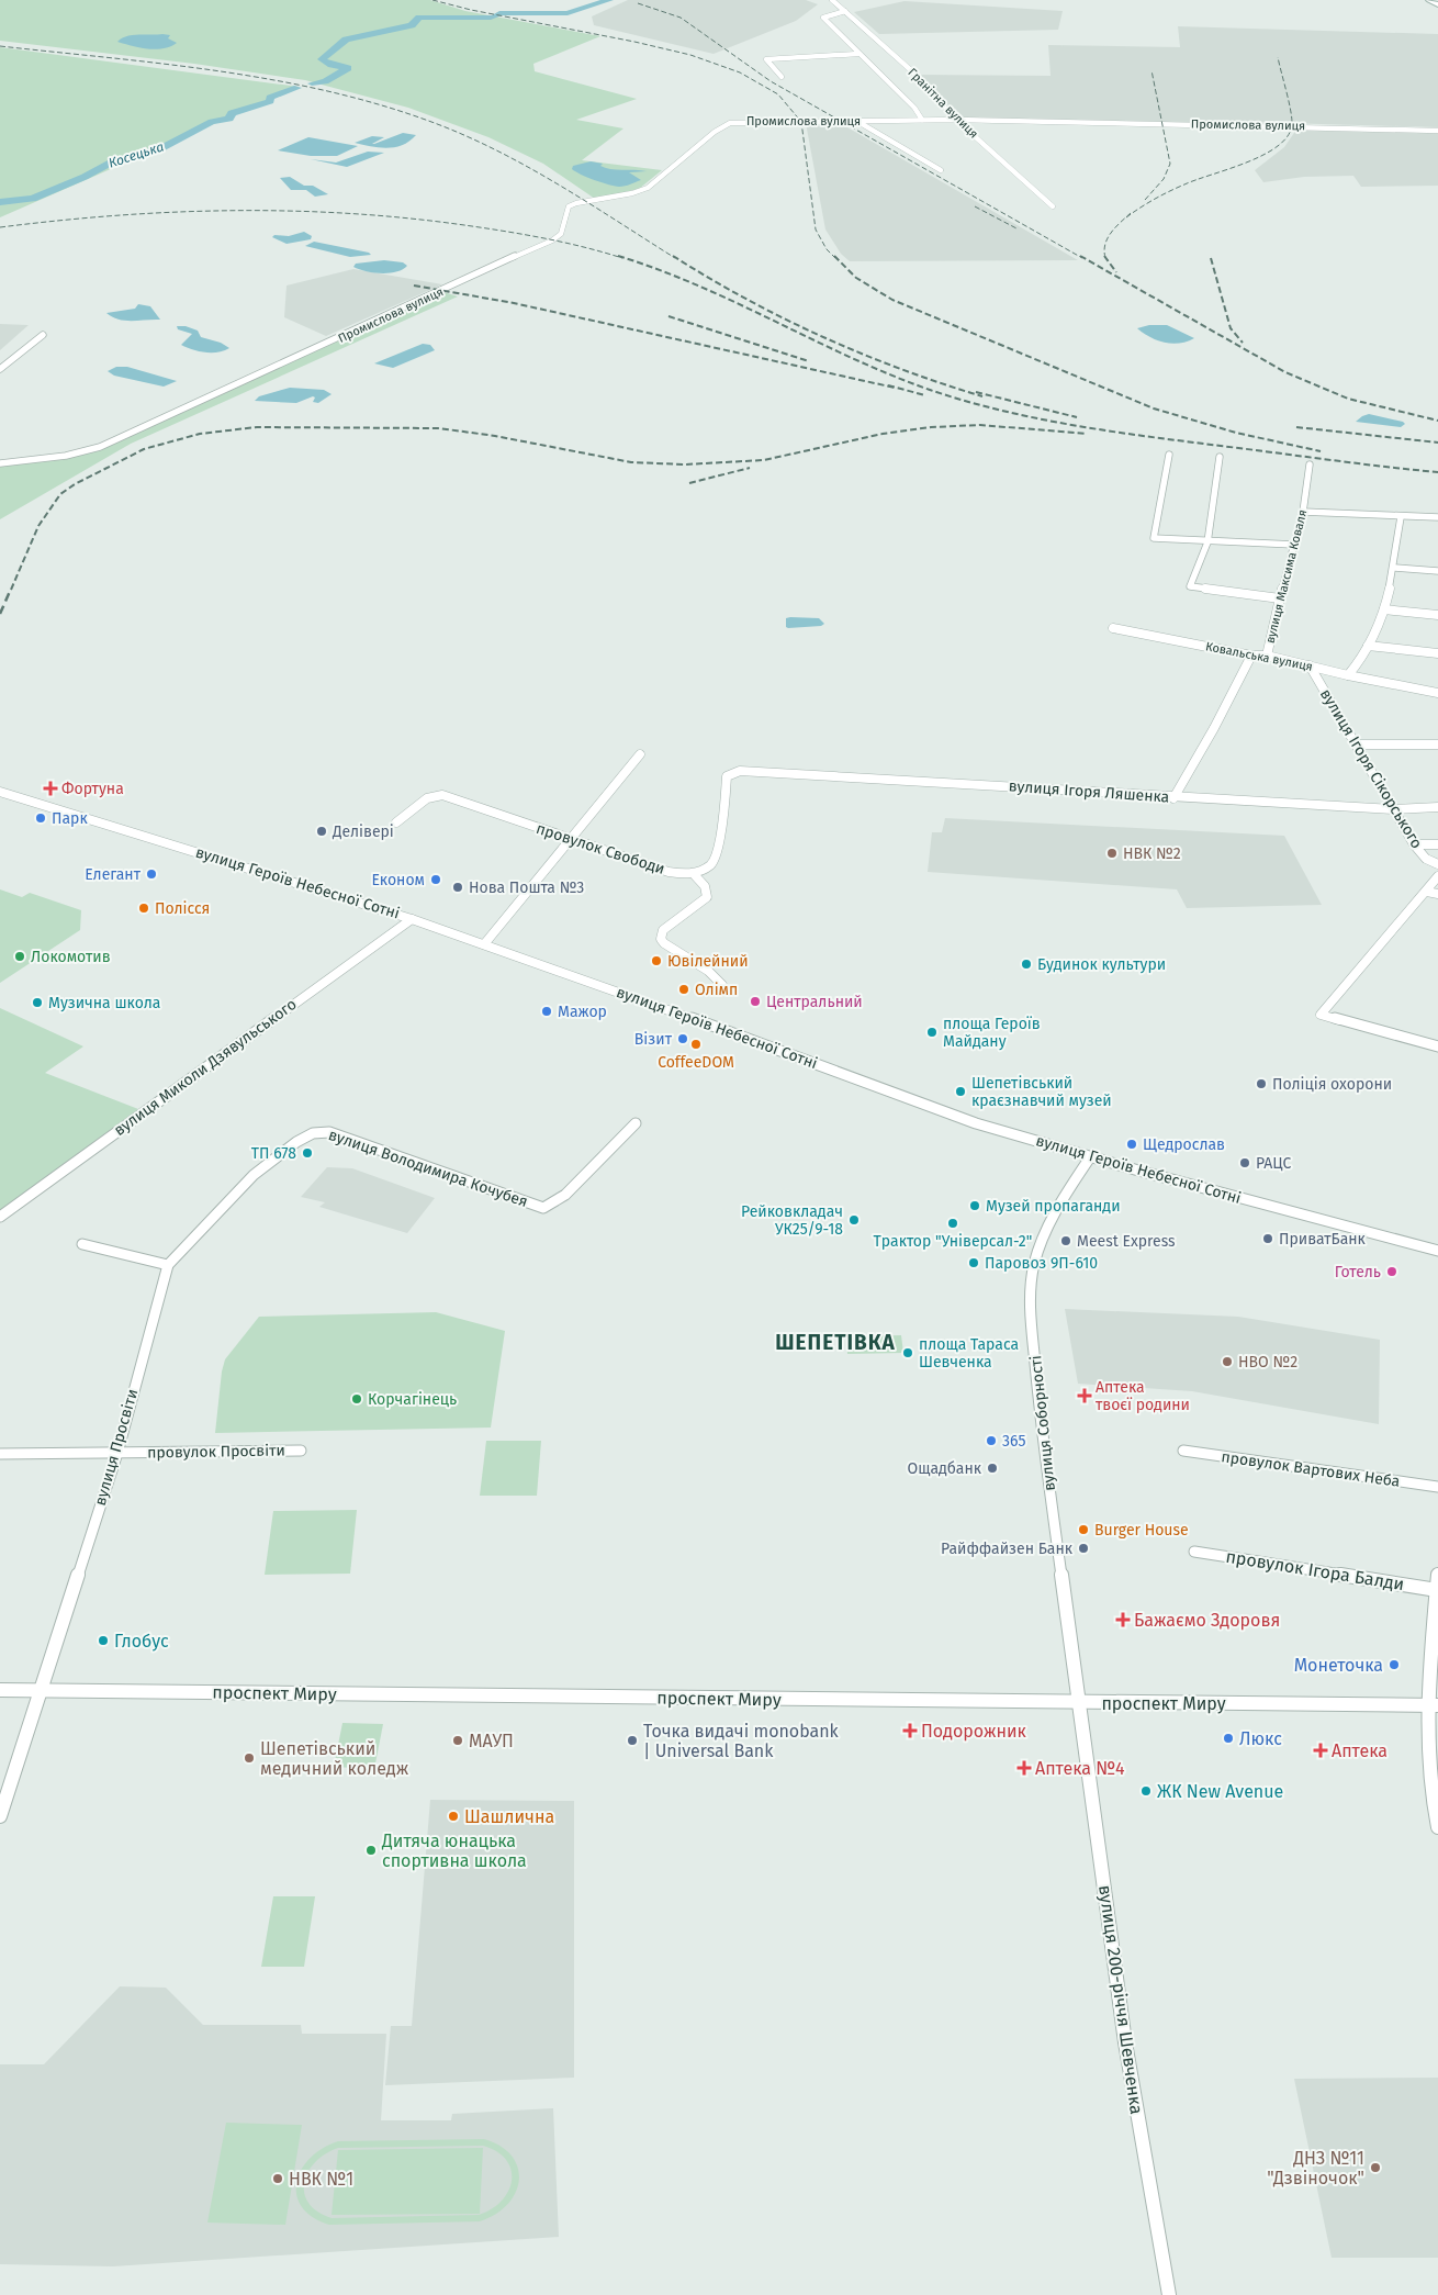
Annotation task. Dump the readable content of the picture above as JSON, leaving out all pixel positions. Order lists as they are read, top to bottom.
{
  "streets": {
    "street": [
      "Гранітна вулиця",
      "Промислова вулиця",
      "вулиця Максима Коваля",
      "Ковальська вулиця",
      "вулиця Ігоря Сікорського",
      "вулиця Ігоря Ляшенка",
      "провулок Свободи",
      "вулиця Героїв Небесної Сотні",
      "вулиця Миколи Дзявульського",
      "вулиця Володимира Кочубея",
      "вулиця Соборності",
      "вулиця Просвіти",
      "провулок Просвіти",
      "провулок Вартових Неба",
      "провулок Ігора Балди",
      "проспект Миру",
      "вулиця 200-річчя Шевченка"
    ]
  },
  "crossings": [
    ["Гранітна вулиця", "Промислова вулиця"],
    ["вулиця Максима Коваля", "Ковальська вулиця"],
    ["вулиця Максима Коваля", "вулиця Ігоря Ляшенка"],
    ["Ковальська вулиця", "вулиця Ігоря Сікорського"],
    ["вулиця Ігоря Сікорського", "вулиця Ігоря Ляшенка"],
    ["вулиця Ігоря Ляшенка", "провулок Свободи"],
    ["вулиця Героїв Небесної Сотні", "вулиця Миколи Дзявульського"],
    ["вулиця Героїв Небесної Сотні", "вулиця Соборності"],
    ["вулиця Володимира Кочубея", "вулиця Просвіти"],
    ["вулиця Соборності", "проспект Миру"],
    ["вулиця Соборності", "вулиця 200-річчя Шевченка"],
    ["вулиця Просвіти", "провулок Просвіти"],
    ["вулиця Просвіти", "проспект Миру"],
    ["проспект Миру", "вулиця 200-річчя Шевченка"]
  ],
  "districts": ["ШЕПЕТІВКА"],
  "water": ["Косецька"],
  "places": {
    "health": [
      "Фортуна",
      "Аптека твоєї родини",
      "Бажаємо Здоровя",
      "Подорожник",
      "Аптека",
      "Аптека №4"
    ],
    "other": [
      "Парк",
      "Делівері",
      "НВК №2",
      "Елегант",
      "Економ",
      "Нова Пошта №3",
      "Полісся",
      "Локомотив",
      "Ювілейний",
      "Будинок культури",
      "Олімп",
      "Центральний",
      "Музична школа",
      "Мажор",
      "площа Героїв Майдану",
      "Візит",
      "CoffeeDOM",
      "Поліція охорони",
      "Шепетівський краєзнавчий музей",
      "Щедрослав",
      "ТП 678",
      "РАЦС",
      "Музей пропаганди",
      "Рейковкладач УК25/9-18",
      "Трактор \"Універсал-2\"",
      "ПриватБанк",
      "Meest Express",
      "Паровоз 9П-610",
      "Готель",
      "площа Тараса Шевченка",
      "НВО №2",
      "Корчагінець",
      "365",
      "Ощадбанк",
      "Burger House",
      "Райффайзен Банк",
      "Глобус",
      "Монеточка",
      "Люкс",
      "МАУП",
      "Точка видачі monobank | Universal Bank",
      "Шепетівський медичний коледж",
      "ЖК New Avenue",
      "Шашлична",
      "Дитяча юнацька спортивна школа",
      "ДНЗ №11 \"Дзвіночок\"",
      "НВК №1"
    ]
  }
}
